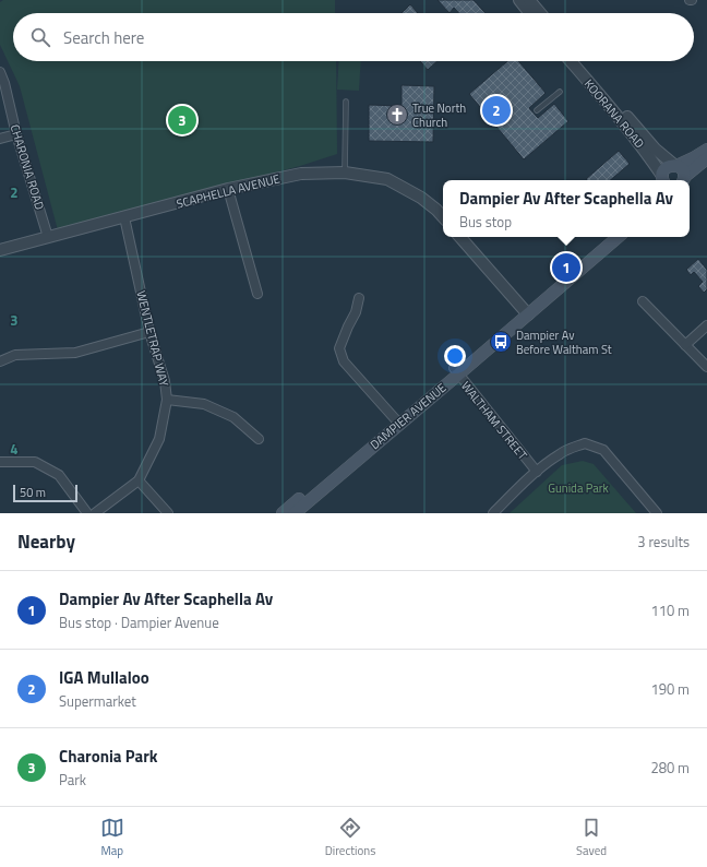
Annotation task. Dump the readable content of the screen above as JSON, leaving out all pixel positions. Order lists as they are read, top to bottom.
{
  "streets": {
    "main road": ["DAMPIER AVENUE"],
    "street": [
      "KOORANA ROAD",
      "CHARONIA ROAD",
      "SCAPHELLA AVENUE",
      "WENTLETRAP WAY",
      "WALTHAM STREET"
    ]
  },
  "crossings": [
    ["CHARONIA ROAD", "SCAPHELLA AVENUE"],
    ["SCAPHELLA AVENUE", "WENTLETRAP WAY"],
    ["DAMPIER AVENUE", "WALTHAM STREET"]
  ],
  "parks": ["Gunida Park"],
  "places": {
    "church": ["True North Church"],
    "bus stop": ["Dampier Av Before Waltham St"]
  },
  "scale_bar": "50 m",
  "page": {
    "search": "Search here",
    "pins": ["2", "3", "1"],
    "popup": ["Dampier Av After Scaphella Av", "Bus stop"],
    "scale": "50 m",
    "heading": ["Nearby", "3 results"],
    "list": [
      {
        "mark": "1",
        "name": "Dampier Av After Scaphella Av",
        "note": "Bus stop · Dampier Avenue",
        "value": "110 m"
      },
      {
        "mark": "2",
        "name": "IGA Mullaloo",
        "note": "Supermarket",
        "value": "190 m"
      },
      {
        "mark": "3",
        "name": "Charonia Park",
        "note": "Park",
        "value": "280 m"
      }
    ],
    "nav": ["Map", "Directions", "Saved"]
  },
  "grid": {
    "rows": ["2", "3", "4"]
  }
}
